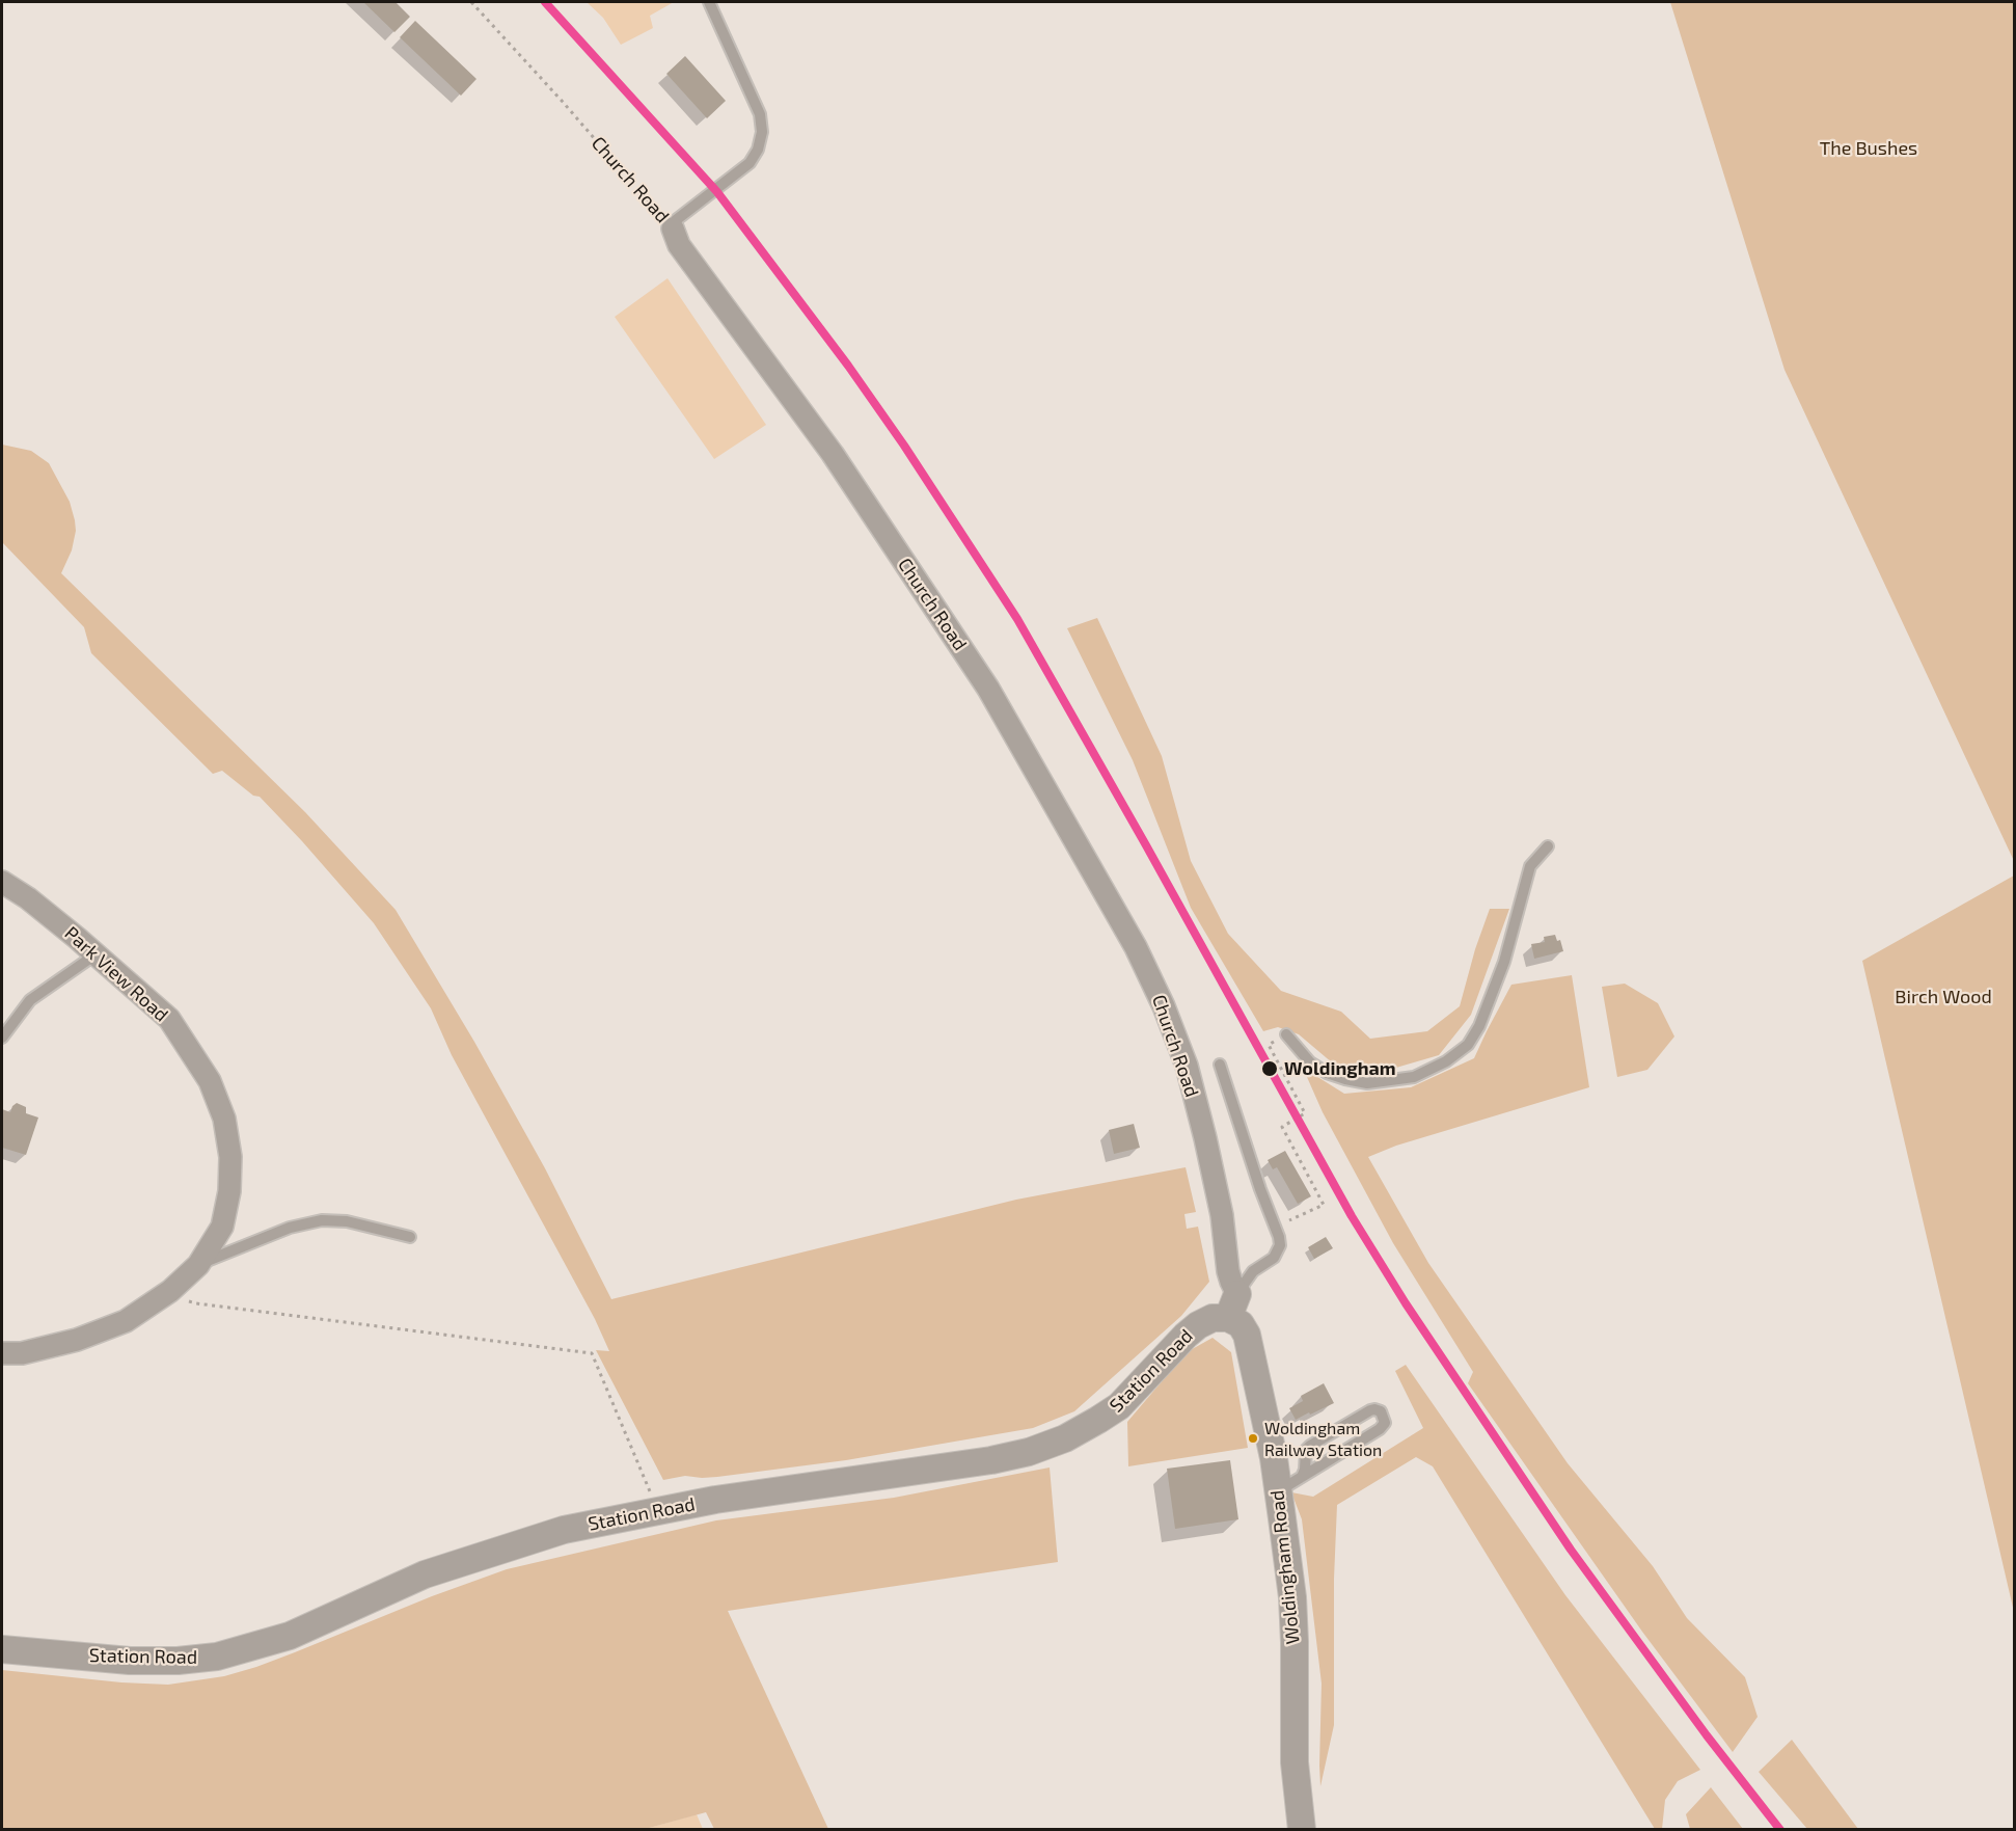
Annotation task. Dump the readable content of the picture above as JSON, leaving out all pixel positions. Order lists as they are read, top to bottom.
{
  "streets": {
    "street": [
      "Church Road",
      "Park View Road",
      "Station Road",
      "Woldingham Road"
    ]
  },
  "crossings": [
    ["Church Road", "Station Road"],
    ["Church Road", "Woldingham Road"],
    ["Station Road", "Woldingham Road"]
  ],
  "parks": ["The Bushes", "Birch Wood"],
  "places": ["Woldingham", "Woldingham Railway Station"]
}
